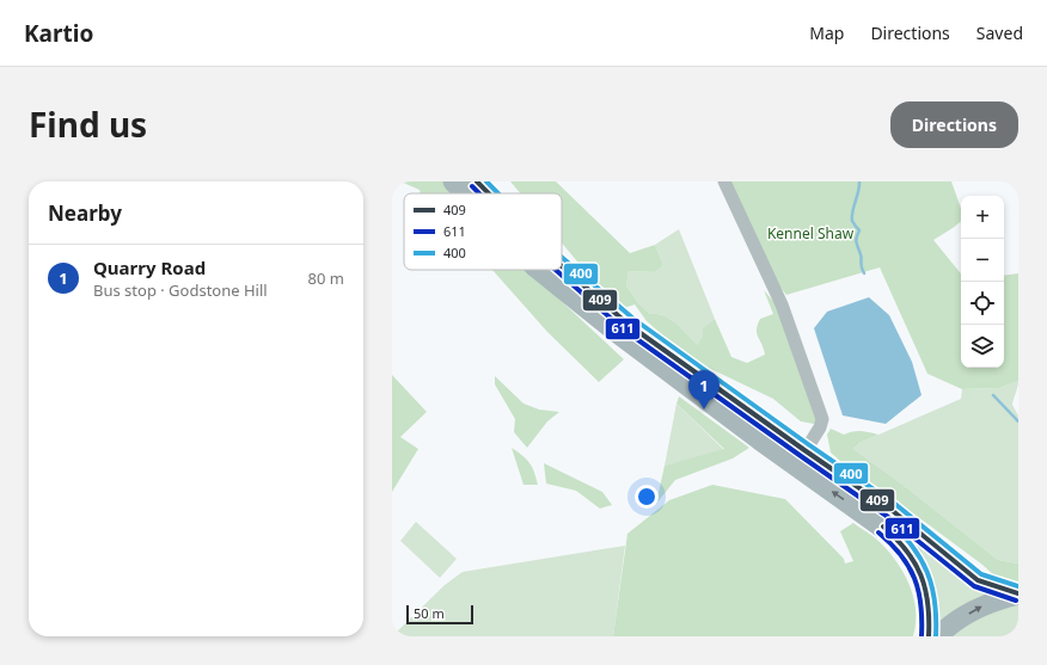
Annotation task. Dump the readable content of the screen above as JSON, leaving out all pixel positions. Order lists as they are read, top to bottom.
{
  "parks": ["Kennel Shaw"],
  "lines": ["transit line 409", "transit line 400", "transit line 611"],
  "legend": ["409", "611", "400"],
  "scale_bar": "50 m",
  "page": {
    "header": "Kartio",
    "nav": ["Map", "Directions", "Saved"],
    "title": "Find us",
    "buttons": "Directions",
    "heading": "Nearby",
    "map_buttons": ["+", "−"],
    "list": [
      {
        "mark": "1",
        "name": "Quarry Road",
        "note": "Bus stop · Godstone Hill",
        "value": "80 m"
      }
    ],
    "pins": "1",
    "scale": "50 m"
  }
}
